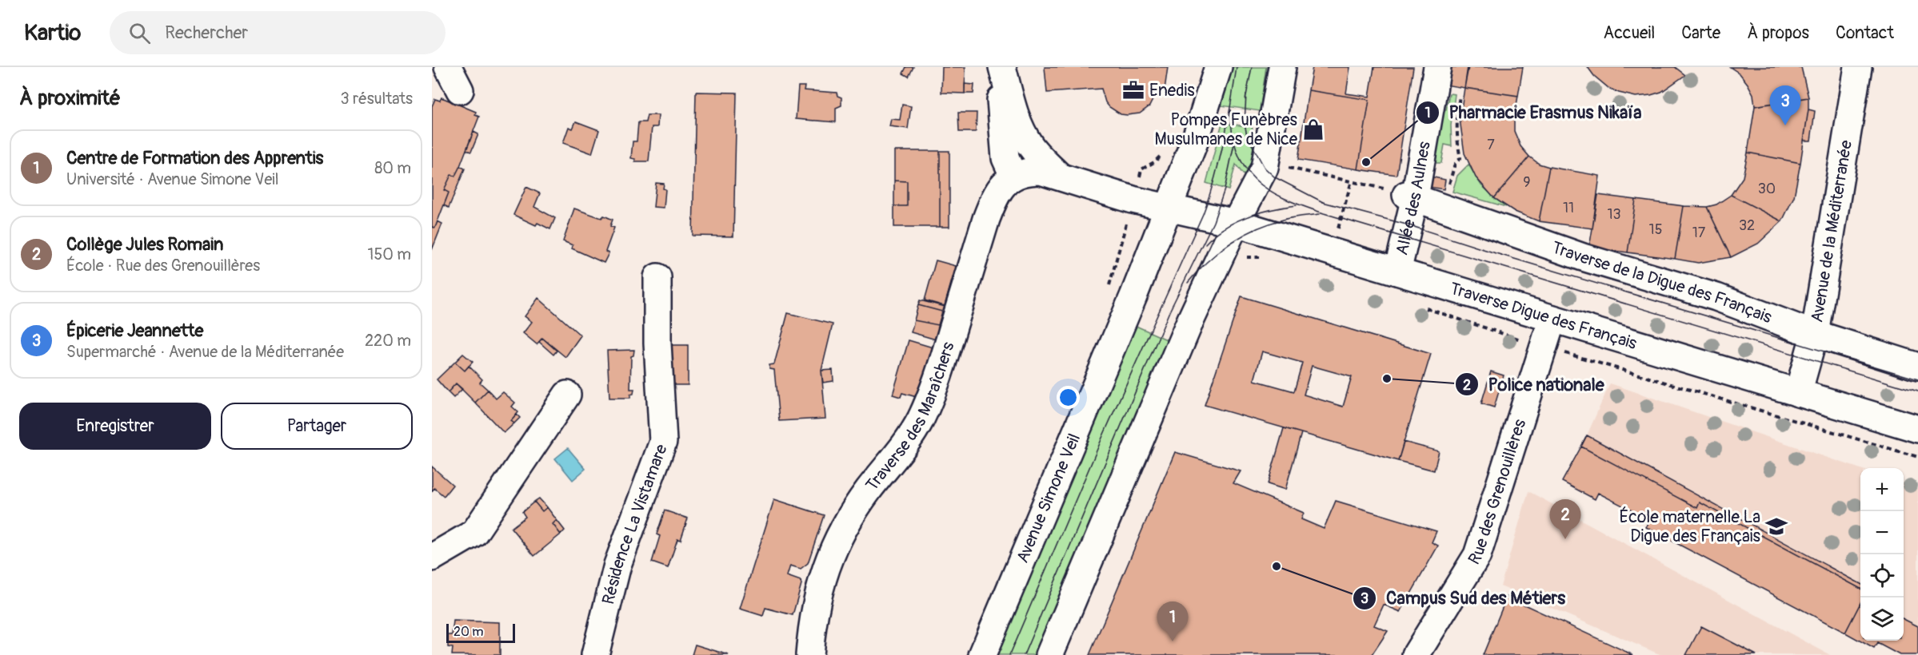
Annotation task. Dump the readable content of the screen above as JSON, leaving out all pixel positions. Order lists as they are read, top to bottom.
{
  "streets": {
    "street": [
      "Allée des Aulnes",
      "Avenue de la Méditerranée",
      "Traverse de la Digue des Français",
      "Traverse Digue des Français",
      "Traverse des Maraîchers",
      "Rue des Grenouillères",
      "Avenue Simone Veil",
      "Résidence La Vistamare"
    ]
  },
  "crossings": [
    ["Allée des Aulnes", "Traverse de la Digue des Français"],
    ["Allée des Aulnes", "Traverse Digue des Français"],
    ["Avenue de la Méditerranée", "Traverse de la Digue des Français"],
    ["Avenue de la Méditerranée", "Traverse Digue des Français"],
    ["Traverse Digue des Français", "Traverse des Maraîchers"],
    ["Traverse Digue des Français", "Rue des Grenouillères"],
    ["Traverse Digue des Français", "Avenue Simone Veil"]
  ],
  "places": {
    "office": ["Enedis"],
    "shop": ["Pompes Funèbres Musulmanes de Nice"],
    "other": ["Pharmacie Erasmus Nikaïa", "Police nationale", "Campus Sud des Métiers"],
    "school or university": ["École maternelle La Digue des Français"]
  },
  "house_numbers": [
    "7",
    "9",
    "30",
    "11",
    "13",
    "32",
    "15",
    "17"
  ],
  "scale_bar": "20 m",
  "page": {
    "header": "Kartio",
    "search": "Rechercher",
    "nav": [
      "Accueil",
      "Carte",
      "À propos",
      "Contact"
    ],
    "heading": ["À proximité", "3 résultats"],
    "pins": ["3", "2", "1"],
    "list": [
      {
        "mark": "1",
        "name": "Centre de Formation des Apprentis",
        "note": "Université · Avenue Simone Veil",
        "value": "80 m"
      },
      {
        "mark": "2",
        "name": "Collège Jules Romain",
        "note": "École · Rue des Grenouillères",
        "value": "150 m"
      },
      {
        "mark": "3",
        "name": "Épicerie Jeannette",
        "note": "Supermarché · Avenue de la Méditerranée",
        "value": "220 m"
      }
    ],
    "buttons": ["Enregistrer", "Partager"],
    "map_buttons": ["+", "−"],
    "scale": "20 m"
  }
}
